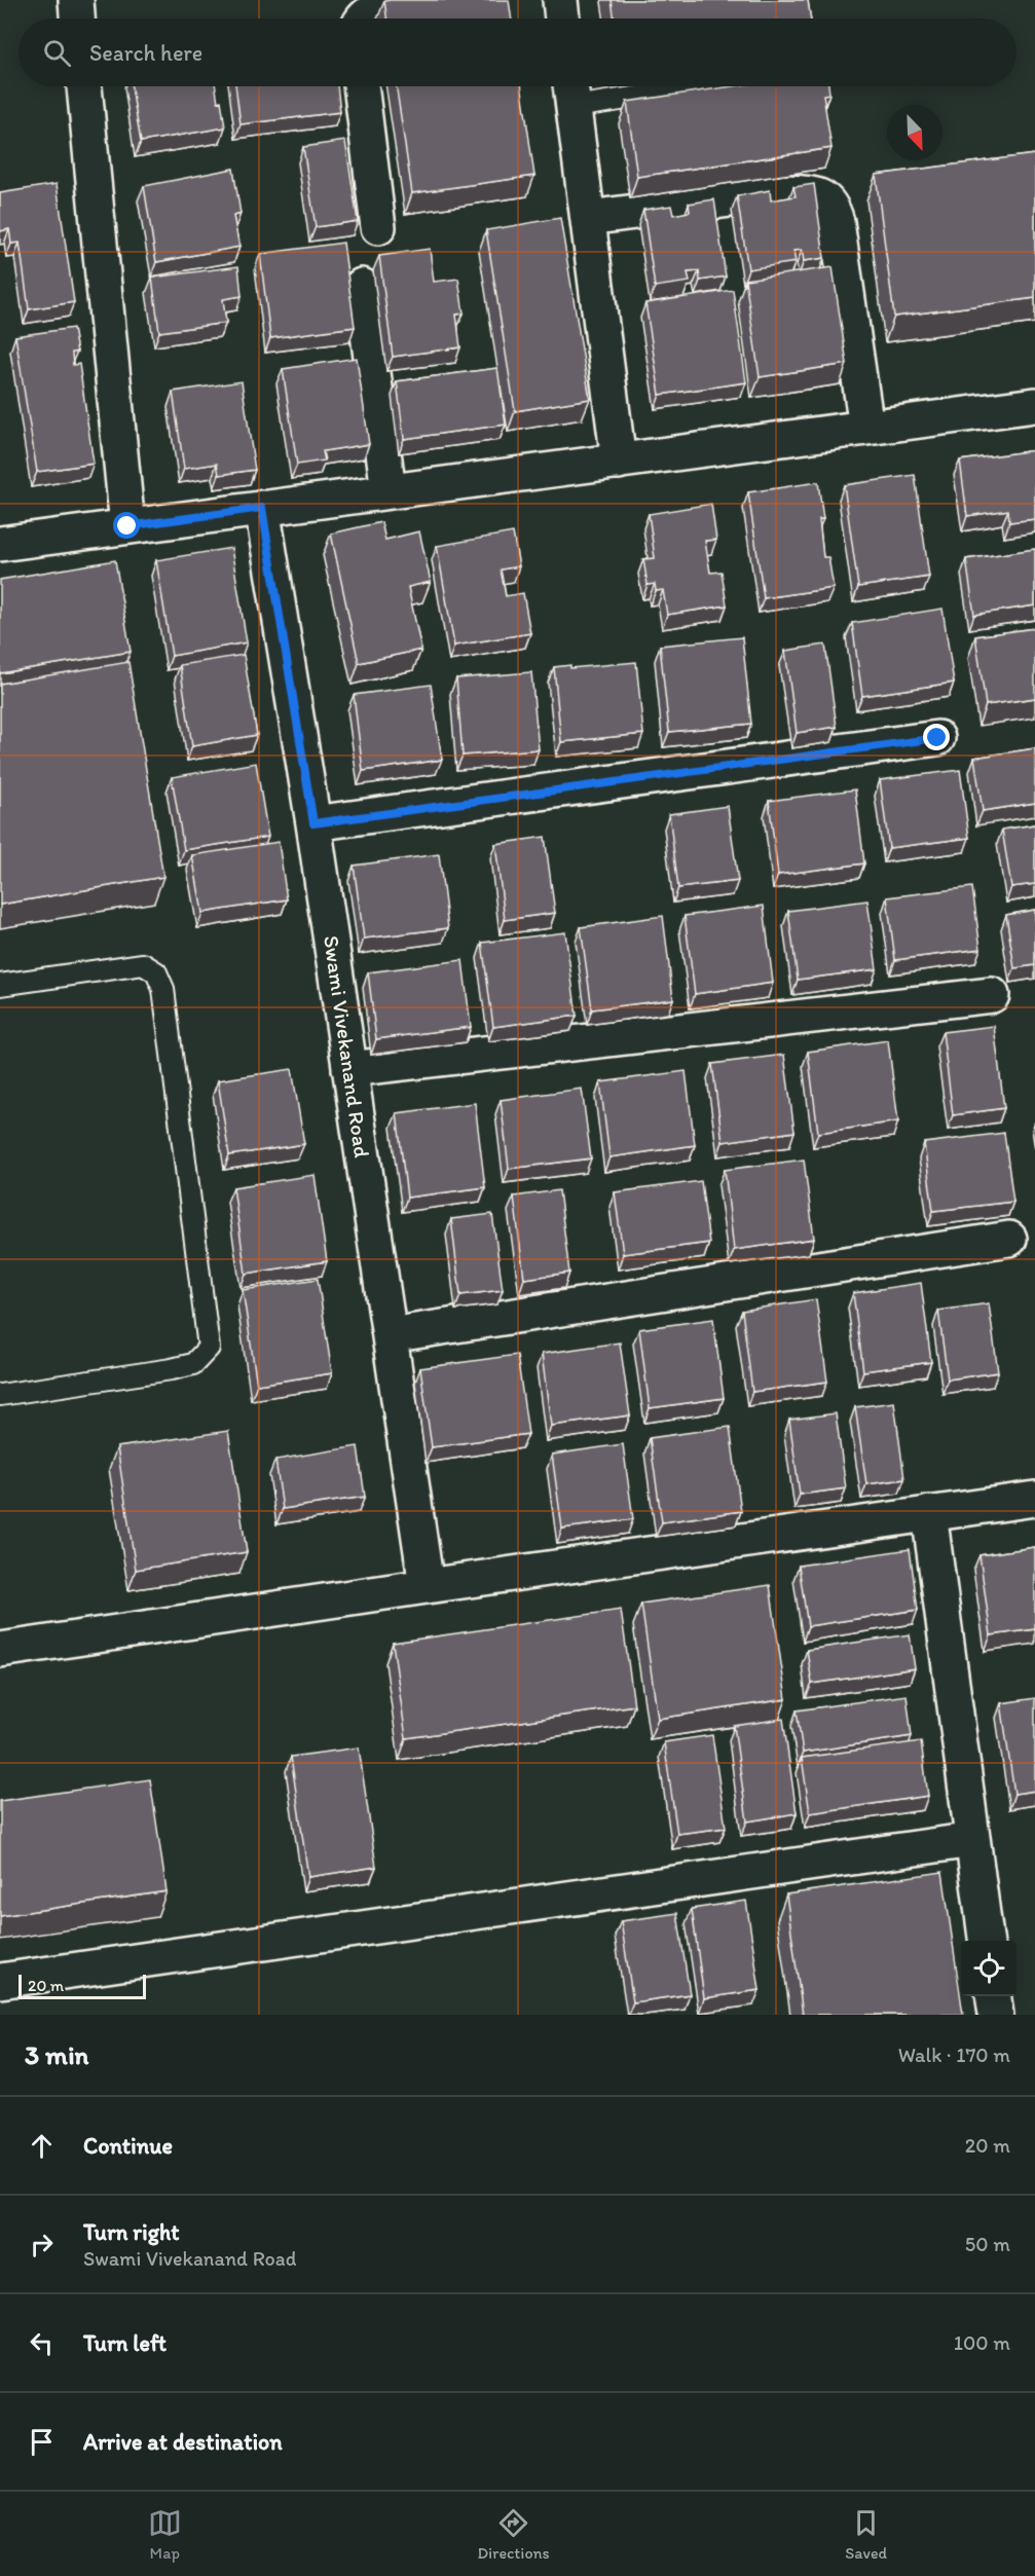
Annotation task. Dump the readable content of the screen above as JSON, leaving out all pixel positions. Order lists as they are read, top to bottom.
{
  "streets": {
    "street": ["Swami Vivekanand Road"]
  },
  "scale_bar": "20 m",
  "north": "bottom right",
  "page": {
    "search": "Search here",
    "scale": "20 m",
    "heading": ["3 min", "Walk · 170 m"],
    "list": [
      ["Continue", "20 m"],
      ["Turn right", "Swami Vivekanand Road", "50 m"],
      ["Turn left", "100 m"],
      "Arrive at destination"
    ],
    "nav": ["Map", "Directions", "Saved"]
  }
}
